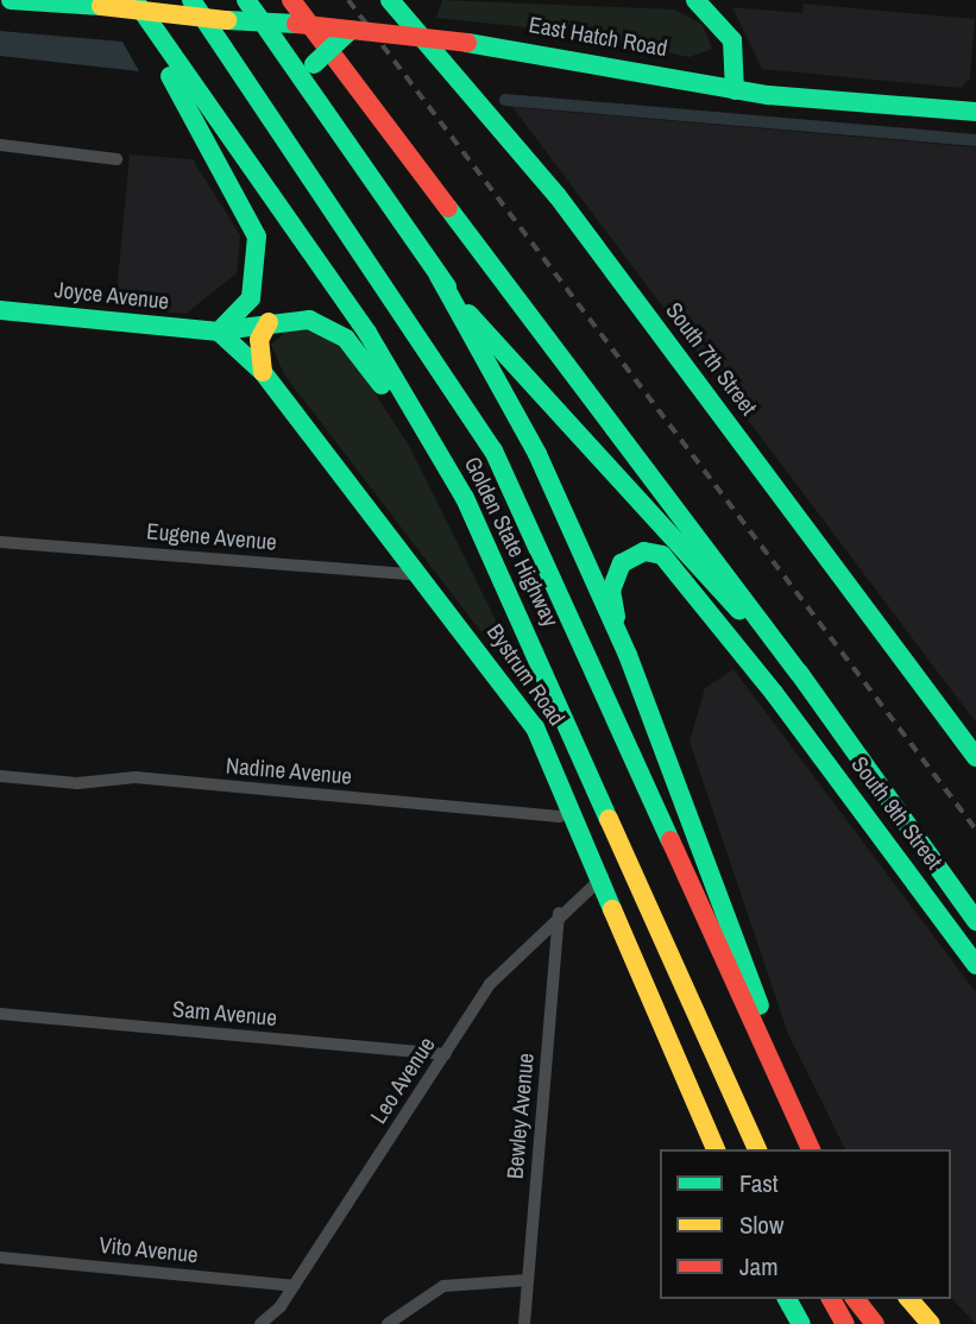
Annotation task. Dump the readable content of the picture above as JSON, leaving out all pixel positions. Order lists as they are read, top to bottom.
{
  "streets": {
    "main road": [
      "East Hatch Road",
      "Joyce Avenue",
      "South 7th Street",
      "Golden State Highway",
      "Bystrum Road",
      "South 9th Street"
    ],
    "street": [
      "Eugene Avenue",
      "Nadine Avenue",
      "Sam Avenue",
      "Leo Avenue",
      "Bewley Avenue",
      "Vito Avenue"
    ]
  },
  "crossings": [
    ["Joyce Avenue", "Golden State Highway"],
    ["Joyce Avenue", "Bystrum Road"],
    ["Eugene Avenue", "Bystrum Road"],
    ["Bystrum Road", "Nadine Avenue"],
    ["Bystrum Road", "Leo Avenue"],
    ["Sam Avenue", "Leo Avenue"],
    ["Leo Avenue", "Bewley Avenue"],
    ["Leo Avenue", "Vito Avenue"]
  ],
  "legend": ["Fast", "Slow", "Jam"]
}
